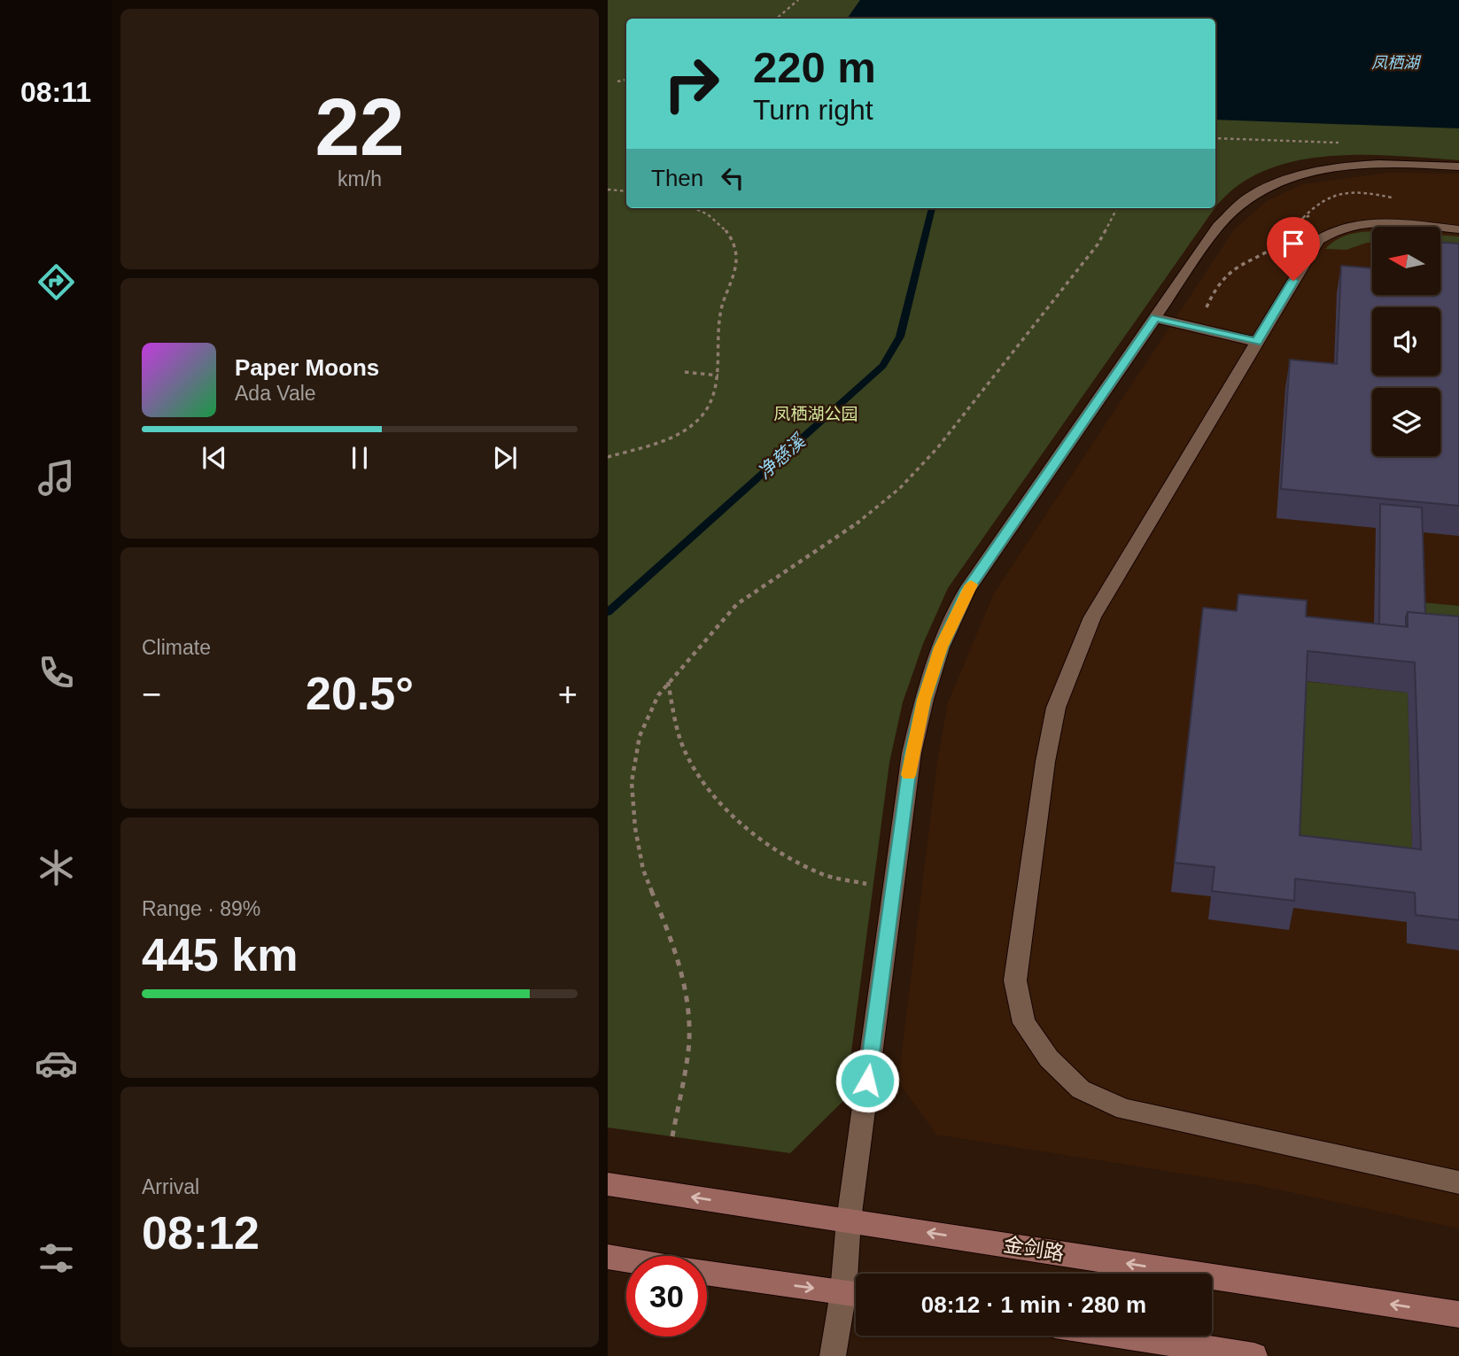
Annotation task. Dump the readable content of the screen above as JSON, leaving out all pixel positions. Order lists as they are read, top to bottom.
{
  "streets": {
    "street": ["金剑路"]
  },
  "water": ["凤栖湖", "净慈溪"],
  "parks": ["凤栖湖公园"],
  "north": "left",
  "page": {
    "tabs": "08:11",
    "tile": [
      ["22", "km/h"],
      "Climate",
      ["Range · 89%", "445 km"],
      ["Arrival", "08:12"]
    ],
    "turn": ["220 m", "Turn right"],
    "then": "Then",
    "song": ["Paper Moons", "Ada Vale"],
    "heat": ["−", "20.5°", "+"],
    "limit": "30",
    "trip": "08:12 · 1 min · 280 m"
  }
}
